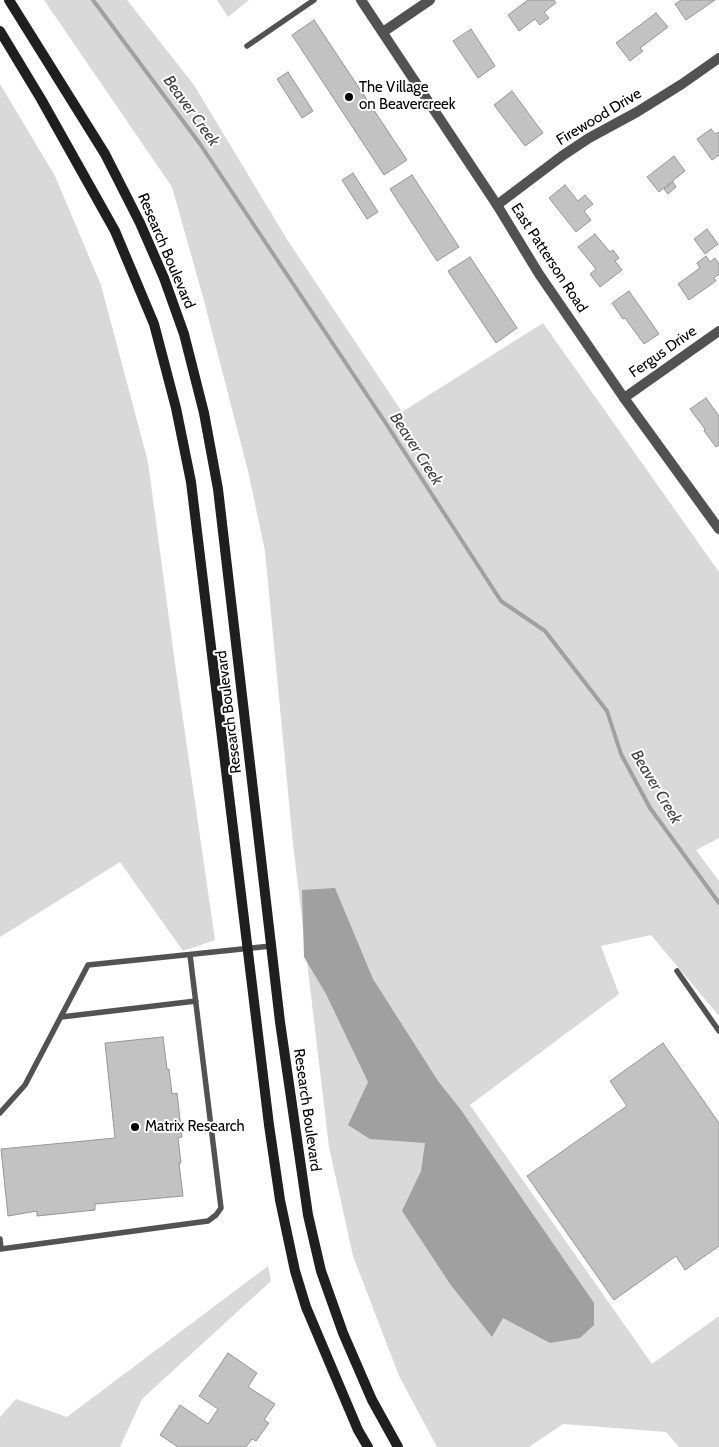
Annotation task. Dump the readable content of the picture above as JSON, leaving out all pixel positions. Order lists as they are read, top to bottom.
{
  "streets": {
    "main road": ["Research Boulevard"],
    "street": ["Firewood Drive", "East Patterson Road", "Fergus Drive"]
  },
  "crossings": [
    ["Firewood Drive", "East Patterson Road"],
    ["East Patterson Road", "Fergus Drive"]
  ],
  "water": ["Beaver Creek"],
  "places": ["The Village on Beavercreek", "Matrix Research"]
}
